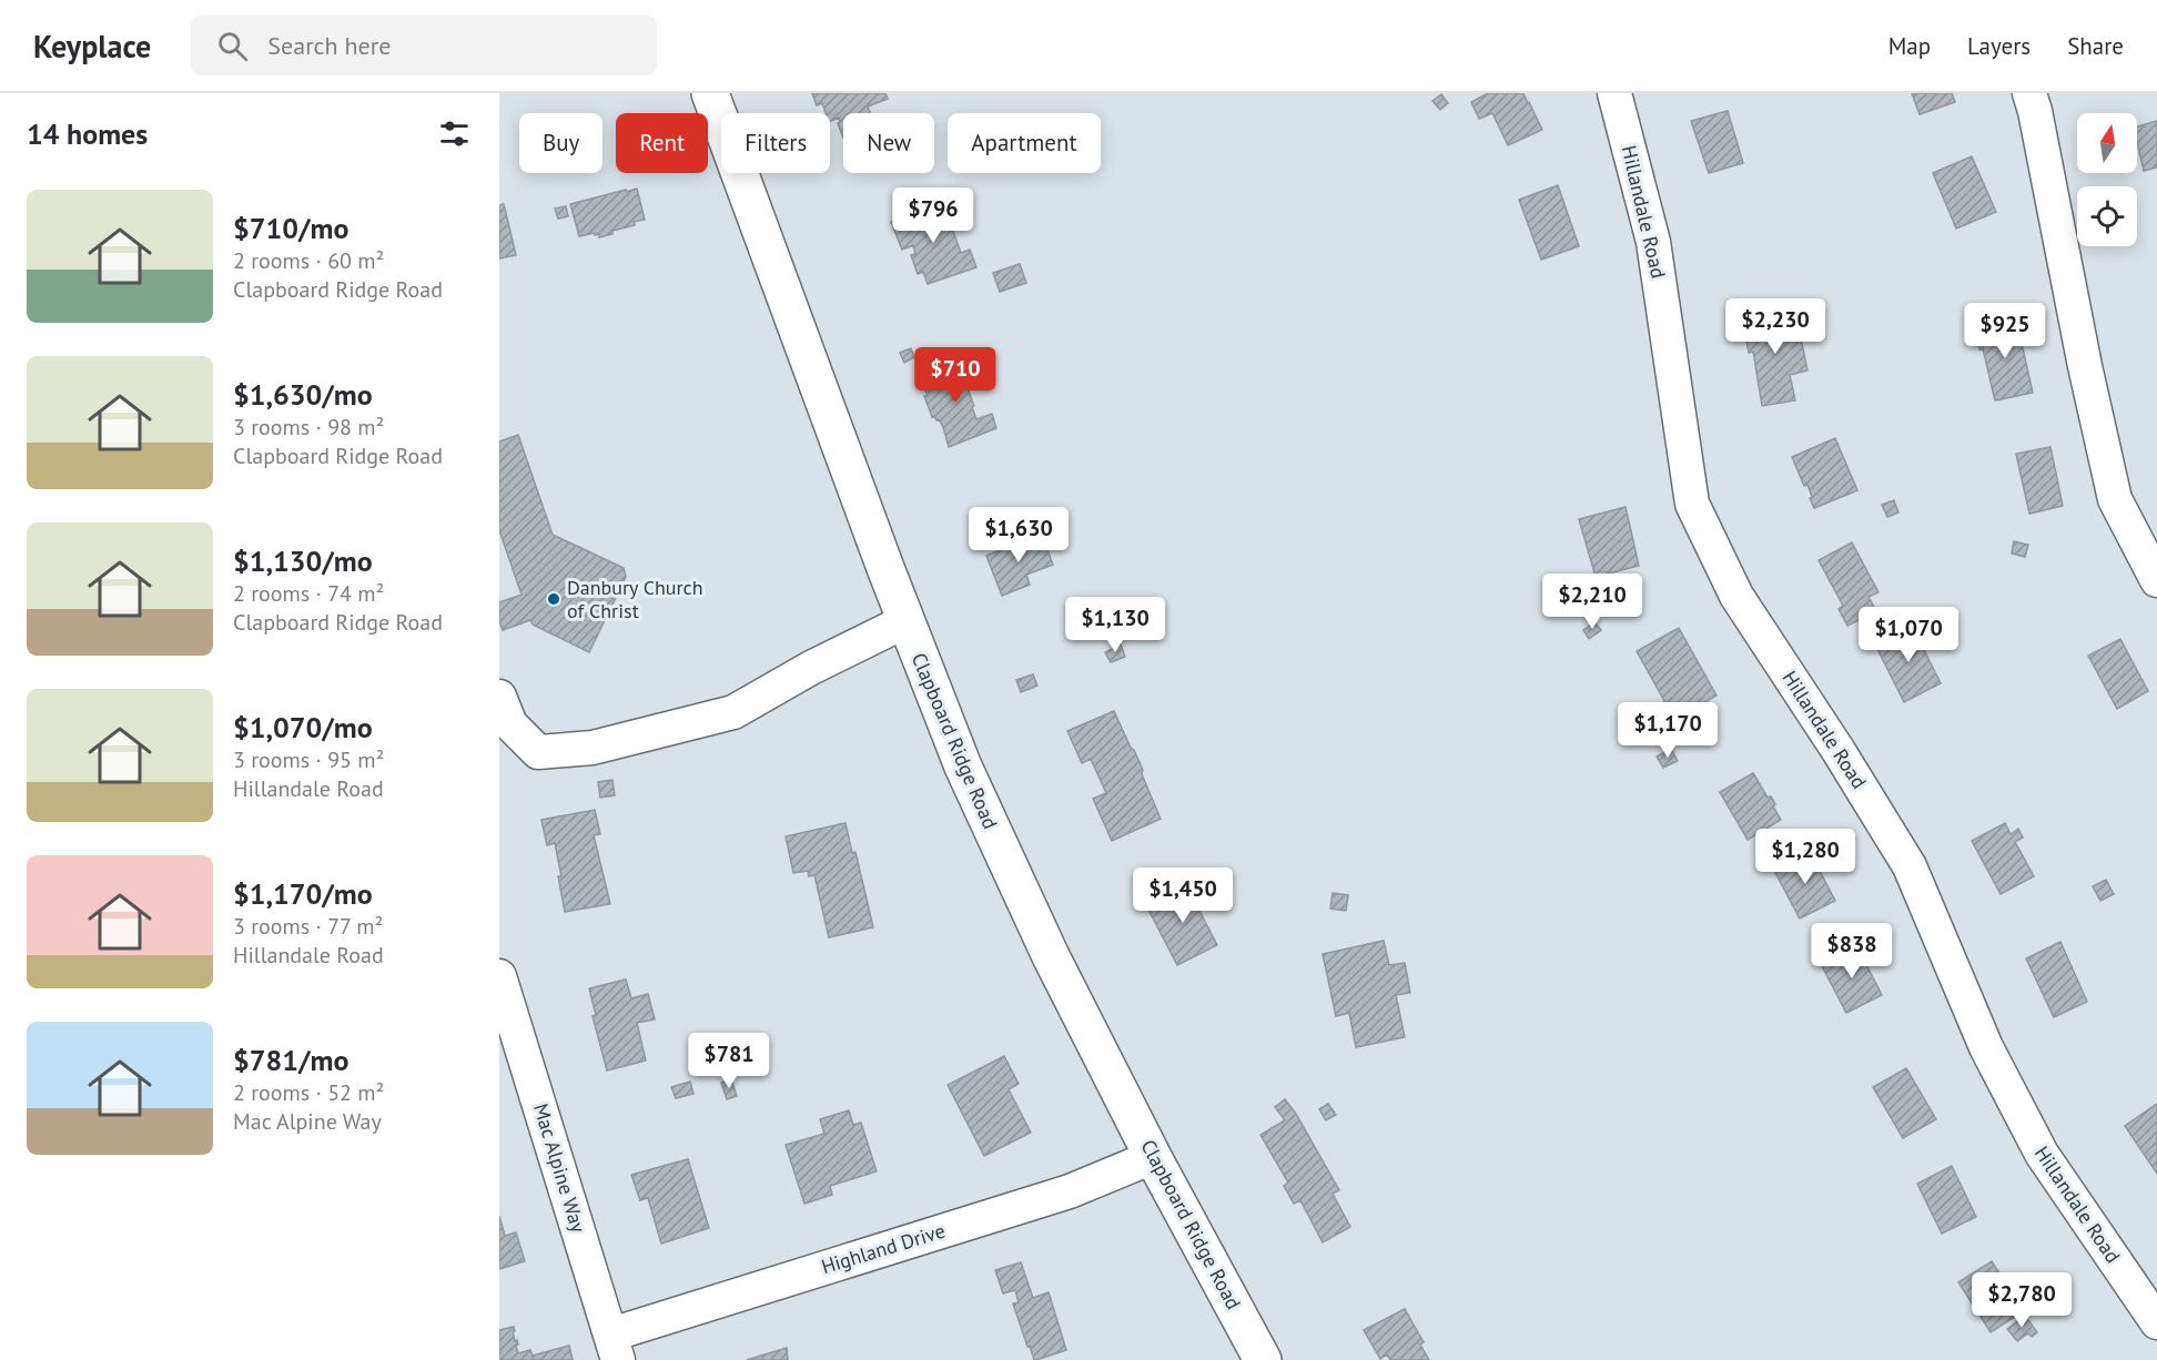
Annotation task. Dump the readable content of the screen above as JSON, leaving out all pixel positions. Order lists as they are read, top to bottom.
{
  "streets": {
    "main road": ["Clapboard Ridge Road"],
    "street": ["Hillandale Road", "Mac Alpine Way", "Highland Drive"]
  },
  "crossings": [
    ["Clapboard Ridge Road", "Highland Drive"],
    ["Mac Alpine Way", "Highland Drive"]
  ],
  "places": ["Danbury Church of Christ"],
  "north": "top",
  "page": {
    "header": "Keyplace",
    "search": "Search here",
    "nav": ["Map", "Layers", "Share"],
    "heading": "14 homes",
    "chip": [
      "Buy",
      "Rent",
      "Filters",
      "New",
      "Apartment"
    ],
    "list": [
      {
        "name": "$710/mo",
        "note": "2 rooms · 60 m² · Clapboard Ridge Road"
      },
      {
        "name": "$1,630/mo",
        "note": "3 rooms · 98 m² · Clapboard Ridge Road"
      },
      {
        "name": "$1,130/mo",
        "note": "2 rooms · 74 m² · Clapboard Ridge Road"
      },
      {
        "name": "$1,070/mo",
        "note": "3 rooms · 95 m² · Hillandale Road"
      },
      {
        "name": "$1,170/mo",
        "note": "3 rooms · 77 m² · Hillandale Road"
      },
      {
        "name": "$781/mo",
        "note": "2 rooms · 52 m² · Mac Alpine Way"
      }
    ],
    "price": [
      "$796",
      "$2,230",
      "$925",
      "$710",
      "$1,630",
      "$2,210",
      "$1,130",
      "$1,070",
      "$1,170",
      "$1,280",
      "$1,450",
      "$838",
      "$781",
      "$2,780"
    ]
  }
}
